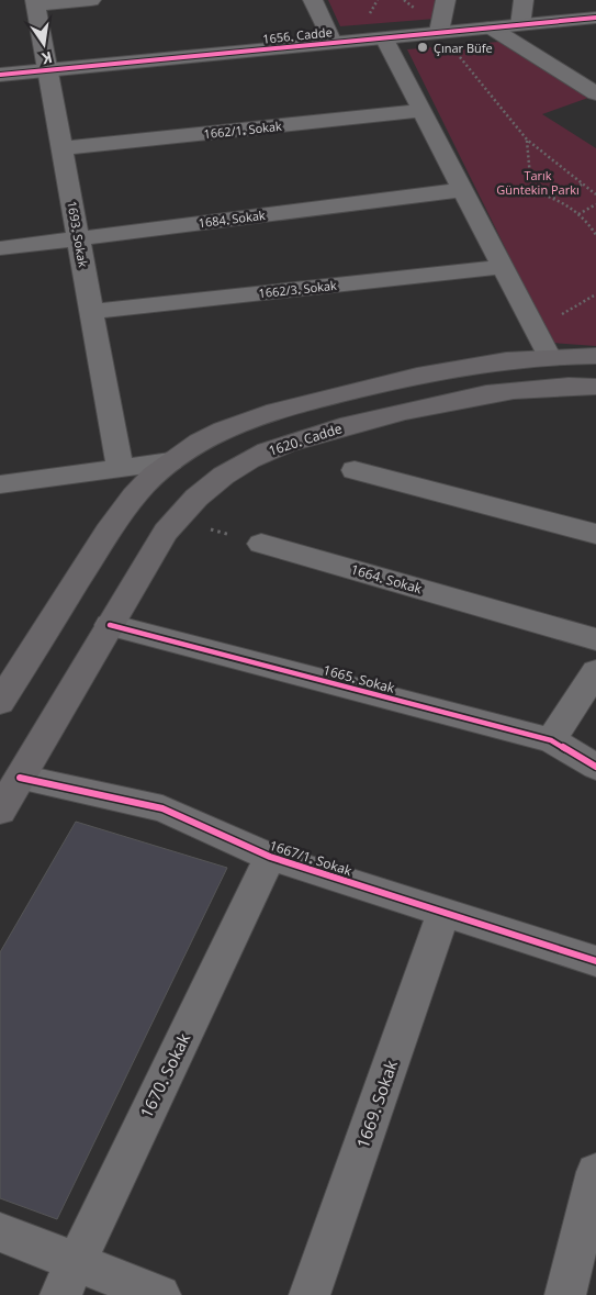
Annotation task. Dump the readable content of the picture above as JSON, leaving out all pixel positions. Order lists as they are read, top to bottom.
{
  "streets": {
    "main road": ["1620. Cadde"],
    "street": [
      "1656. Cadde",
      "1662/1. Sokak",
      "1684. Sokak",
      "1693. Sokak",
      "1662/3. Sokak",
      "1664. Sokak",
      "1665. Sokak",
      "1667/1. Sokak",
      "1670. Sokak",
      "1669. Sokak"
    ]
  },
  "crossings": [
    ["1656. Cadde", "1693. Sokak"],
    ["1662/1. Sokak", "1693. Sokak"],
    ["1684. Sokak", "1693. Sokak"],
    ["1693. Sokak", "1662/3. Sokak"],
    ["1620. Cadde", "1665. Sokak"],
    ["1620. Cadde", "1667/1. Sokak"],
    ["1667/1. Sokak", "1670. Sokak"],
    ["1667/1. Sokak", "1669. Sokak"]
  ],
  "parks": ["Tarık Güntekin Parkı"],
  "places": ["Çınar Büfe"],
  "north": "bottom"
}
